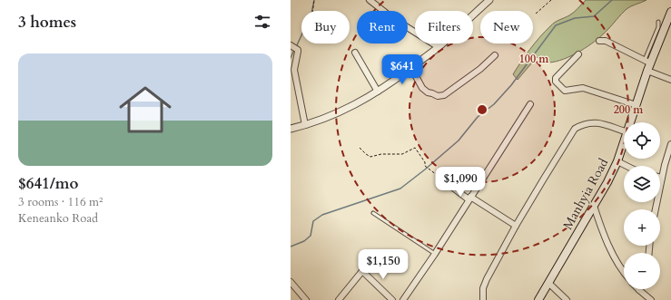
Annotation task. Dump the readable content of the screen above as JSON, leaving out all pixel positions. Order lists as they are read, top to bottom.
{
  "streets": {
    "main road": ["Manhyia Road"]
  },
  "page": {
    "heading": "3 homes",
    "chip": [
      "Buy",
      "Rent",
      "Filters",
      "New"
    ],
    "list": [
      {
        "name": "$641/mo",
        "note": "3 rooms · 116 m² · Keneanko Road"
      }
    ],
    "price": ["$641", "$1,090", "$1,150"],
    "map_buttons": ["+", "−"]
  },
  "rings": ["100 m", "200 m"]
}
